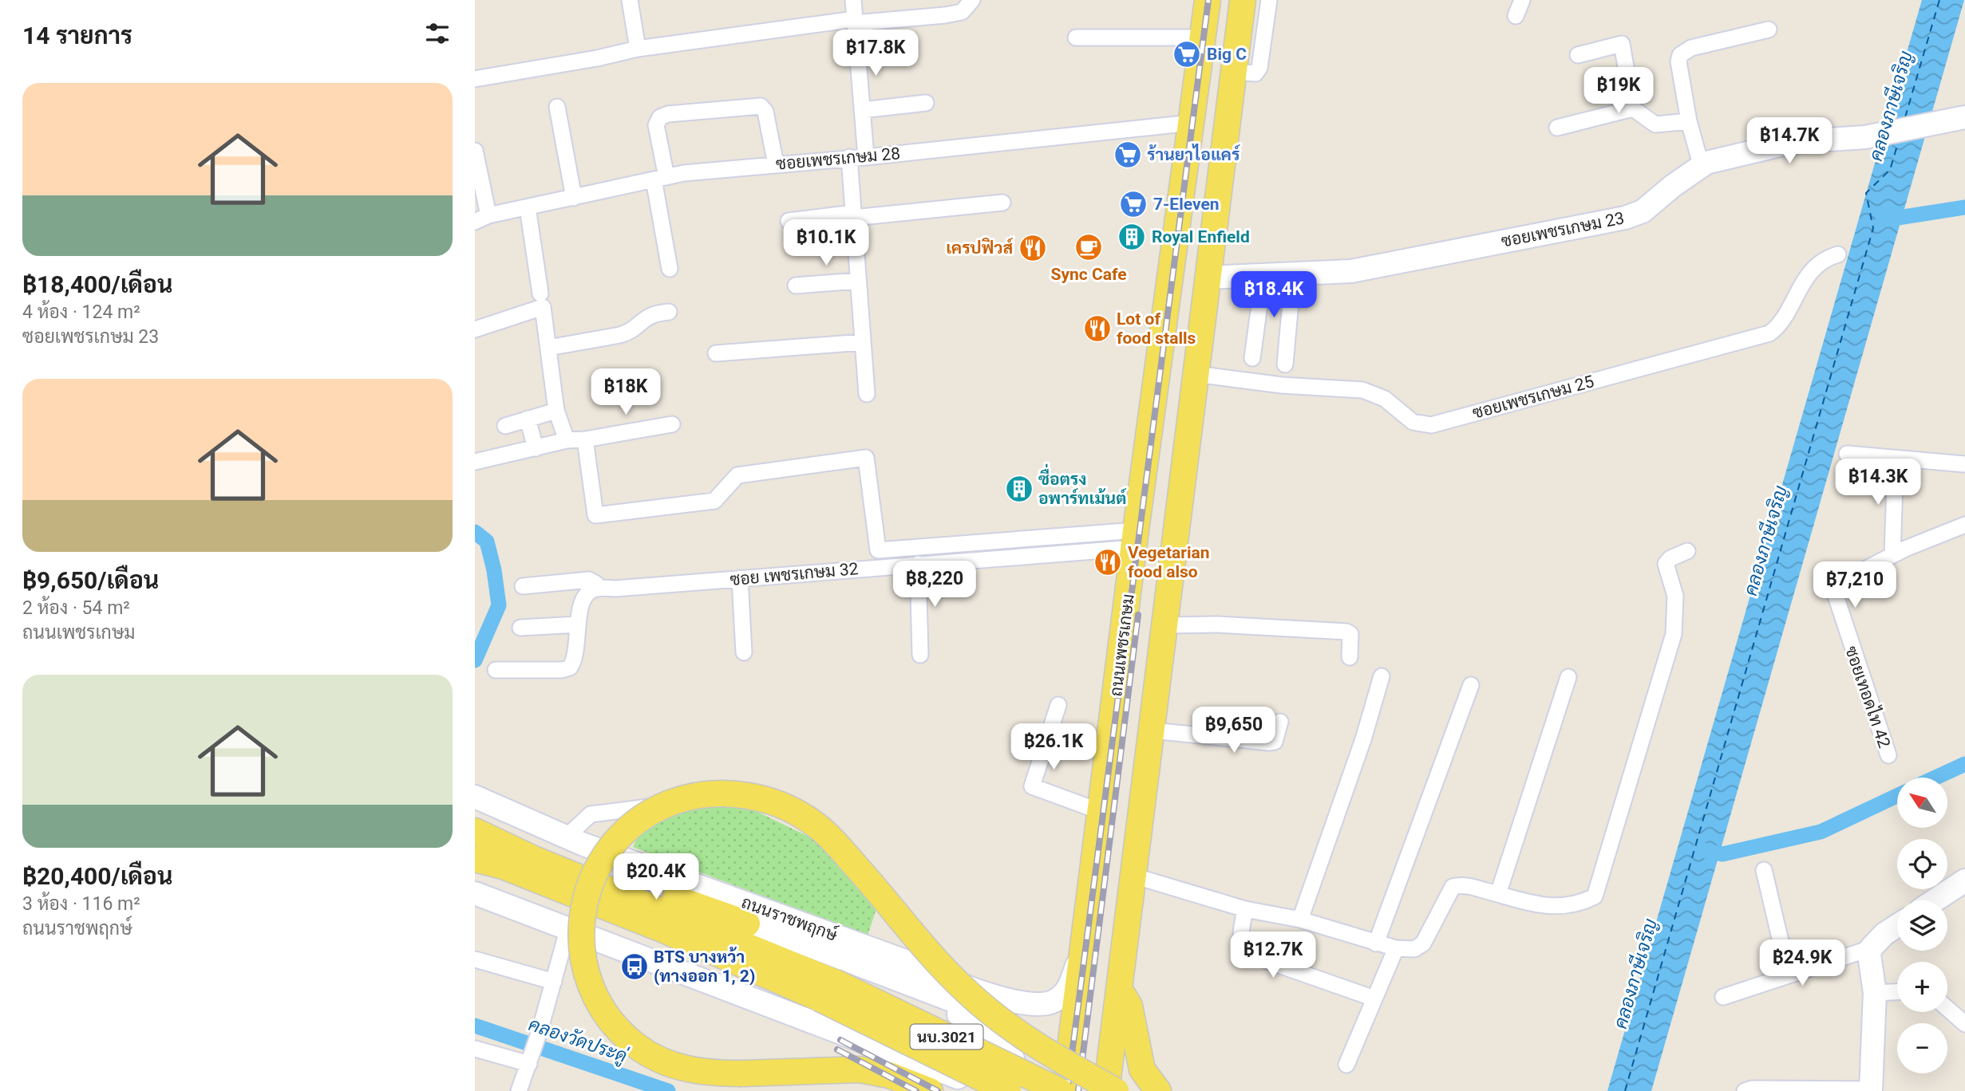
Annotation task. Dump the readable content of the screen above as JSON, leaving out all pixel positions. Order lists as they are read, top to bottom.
{
  "streets": {
    "main road": [
      "ซอยเพชรเกษม 23",
      "ถนนเพชรเกษม",
      "ถนนราชพฤกษ์",
      "นบ.3021"
    ],
    "street": [
      "ซอยเพชรเกษม 28",
      "ซอยเพชรเกษม 25",
      "ซอย เพชรเกษม 32",
      "ซอยเทอดไท 42"
    ]
  },
  "crossings": [
    ["ซอยเพชรเกษม 28", "ถนนเพชรเกษม"],
    ["ซอย เพชรเกษม 32", "ถนนเพชรเกษม"],
    ["ถนนเพชรเกษม", "ถนนราชพฤกษ์"]
  ],
  "water": ["คลองภาษีเจริญ", "คลองวัดประดู่"],
  "places": {
    "supermarket": ["Big C", "ร้านยาไอแคร์", "7-Eleven"],
    "building": ["Royal Enfield", "ซื่อตรง อพาร์ทเม้นต์"],
    "cafe": ["Sync Cafe"],
    "restaurant": ["เครปฟิวส์", "Lot of food stalls", "Vegetarian food also"],
    "bus stop": ["BTS บางหว้า (ทางออก 1, 2)"]
  },
  "north": "top left",
  "page": {
    "heading": "14 รายการ",
    "price": [
      "฿17.8K",
      "฿19K",
      "฿14.7K",
      "฿10.1K",
      "฿18.4K",
      "฿18K",
      "฿14.3K",
      "฿8,220",
      "฿7,210",
      "฿9,650",
      "฿26.1K",
      "฿20.4K",
      "฿12.7K",
      "฿24.9K"
    ],
    "list": [
      {
        "name": "฿18,400/เดือน",
        "note": "4 ห้อง · 124 m² · ซอยเพชรเกษม 23"
      },
      {
        "name": "฿9,650/เดือน",
        "note": "2 ห้อง · 54 m² · ถนนเพชรเกษม"
      },
      {
        "name": "฿20,400/เดือน",
        "note": "3 ห้อง · 116 m² · ถนนราชพฤกษ์"
      }
    ],
    "map_buttons": ["+", "−"]
  }
}
